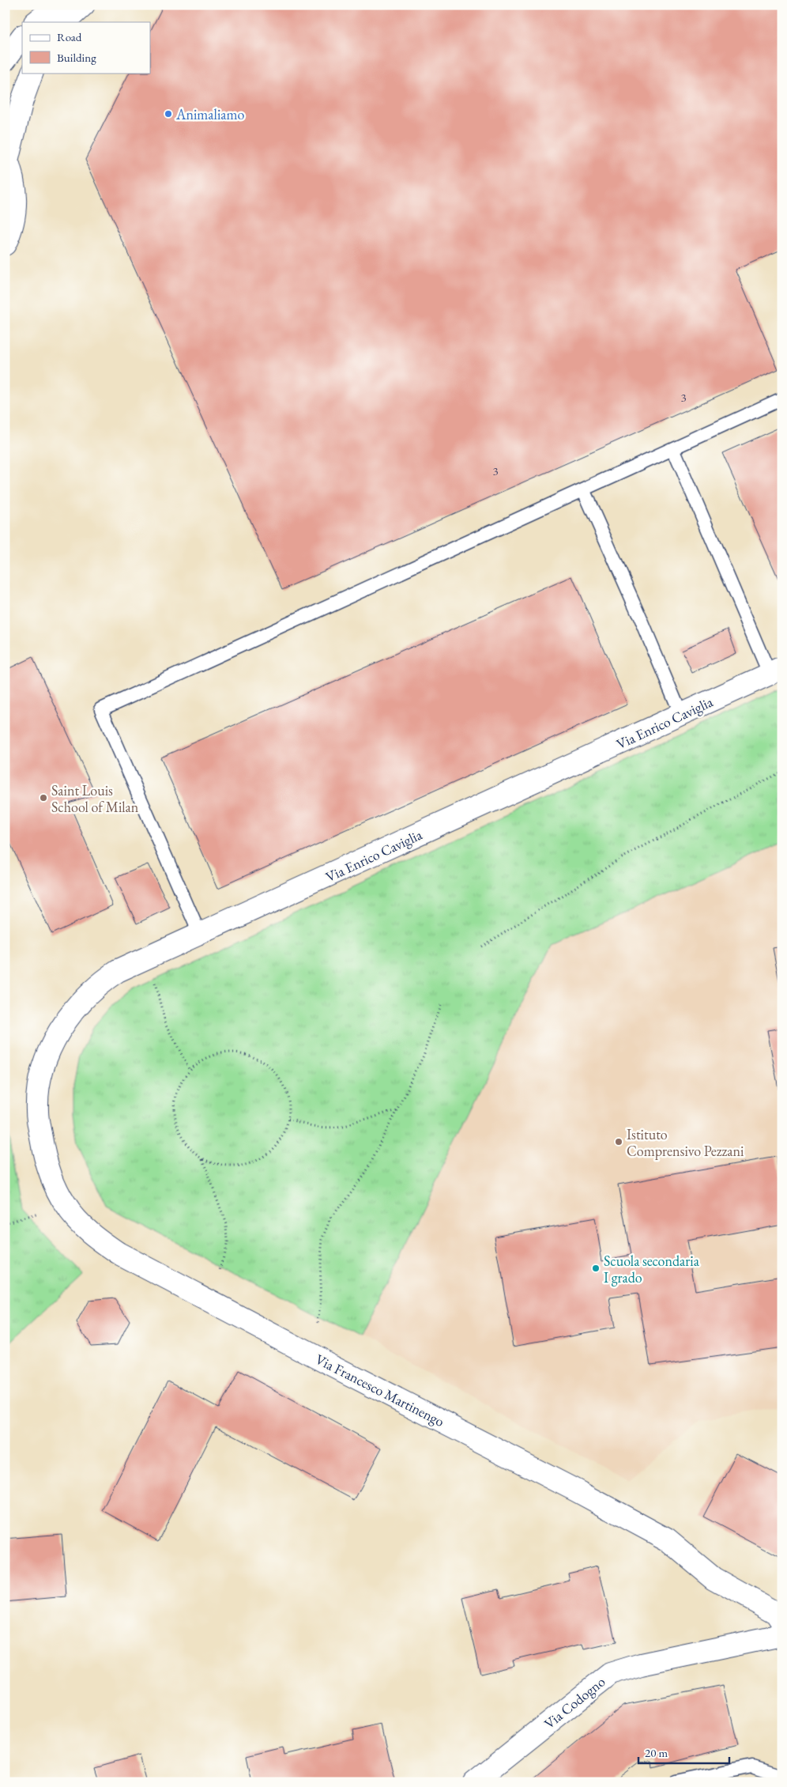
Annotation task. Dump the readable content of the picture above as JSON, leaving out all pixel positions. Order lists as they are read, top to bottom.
{
  "streets": {
    "street": ["Via Enrico Caviglia", "Via Francesco Martinengo", "Via Codogno"]
  },
  "crossings": [
    ["Via Enrico Caviglia", "Via Francesco Martinengo"]
  ],
  "places": [
    "Animaliamo",
    "Saint Louis School of Milan",
    "Istituto Comprensivo Pezzani",
    "Scuola secondaria I grado"
  ],
  "house_numbers": ["3", "3"],
  "legend": ["Road", "Building"],
  "scale_bar": "20 m"
}
